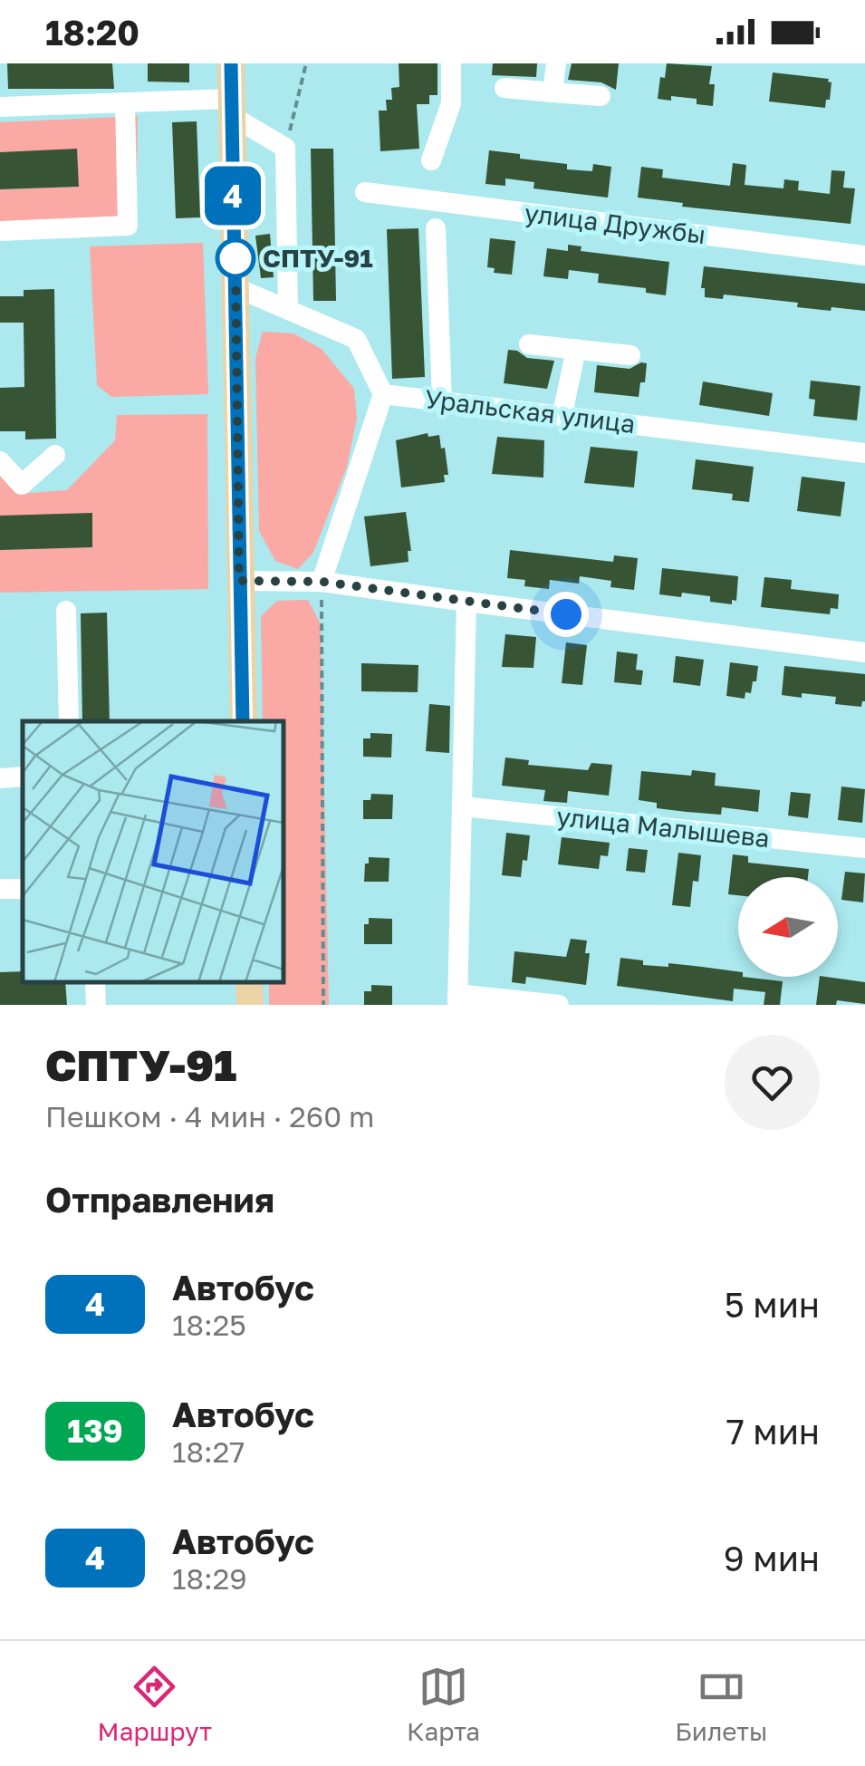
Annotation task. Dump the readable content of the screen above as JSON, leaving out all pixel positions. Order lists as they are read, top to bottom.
{
  "streets": {
    "street": ["улица Дружбы", "Уральская улица", "улица Малышева"]
  },
  "places": ["СПТУ-91"],
  "lines": ["bus line 4"],
  "north": "left",
  "page": {
    "status": "18:20",
    "on_map": "4",
    "heading": [
      ["СПТУ-91", "Пешком · 4 мин · 260 m"],
      "Отправления"
    ],
    "list": [
      {
        "mark": "4",
        "name": "Автобус",
        "note": "18:25",
        "value": "5 мин"
      },
      {
        "mark": "139",
        "name": "Автобус",
        "note": "18:27",
        "value": "7 мин"
      },
      {
        "mark": "4",
        "name": "Автобус",
        "note": "18:29",
        "value": "9 мин"
      }
    ],
    "tabs": ["Маршрут", "Карта", "Билеты"]
  }
}
